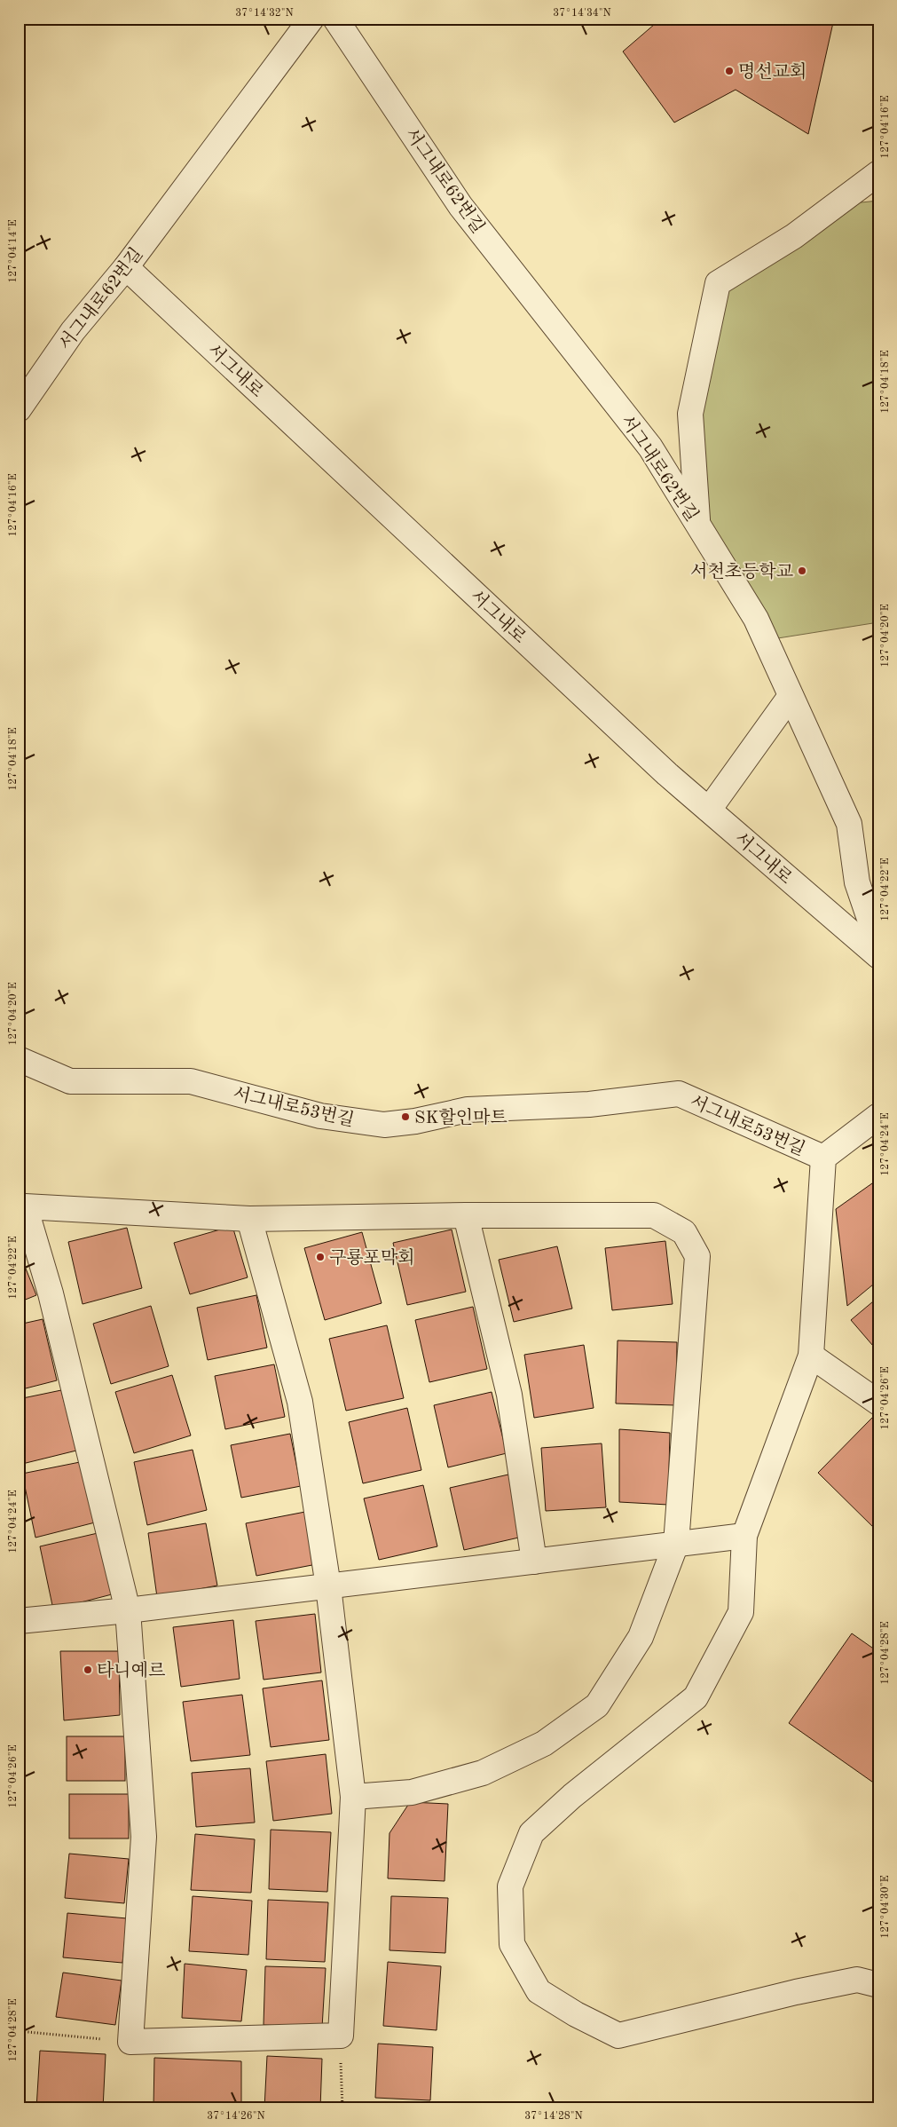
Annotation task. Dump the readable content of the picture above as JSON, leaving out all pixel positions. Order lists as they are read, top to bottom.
{
  "streets": {
    "street": ["서그내로62번길", "서그내로", "서그내로53번길"]
  },
  "crossings": [
    ["서그내로62번길", "서그내로"]
  ],
  "places": [
    "명선교회",
    "서천초등학교",
    "SK할인마트",
    "구룡포막회",
    "타니예르"
  ],
  "coordinates": [
    "37°14'32\"N",
    "37°14'34\"N",
    "127°04'16\"E",
    "127°04'14\"E",
    "127°04'18\"E",
    "127°04'20\"E",
    "127°04'22\"E",
    "127°04'24\"E",
    "127°04'26\"E",
    "127°04'28\"E",
    "127°04'30\"E",
    "37°14'26\"N",
    "37°14'28\"N"
  ]
}
